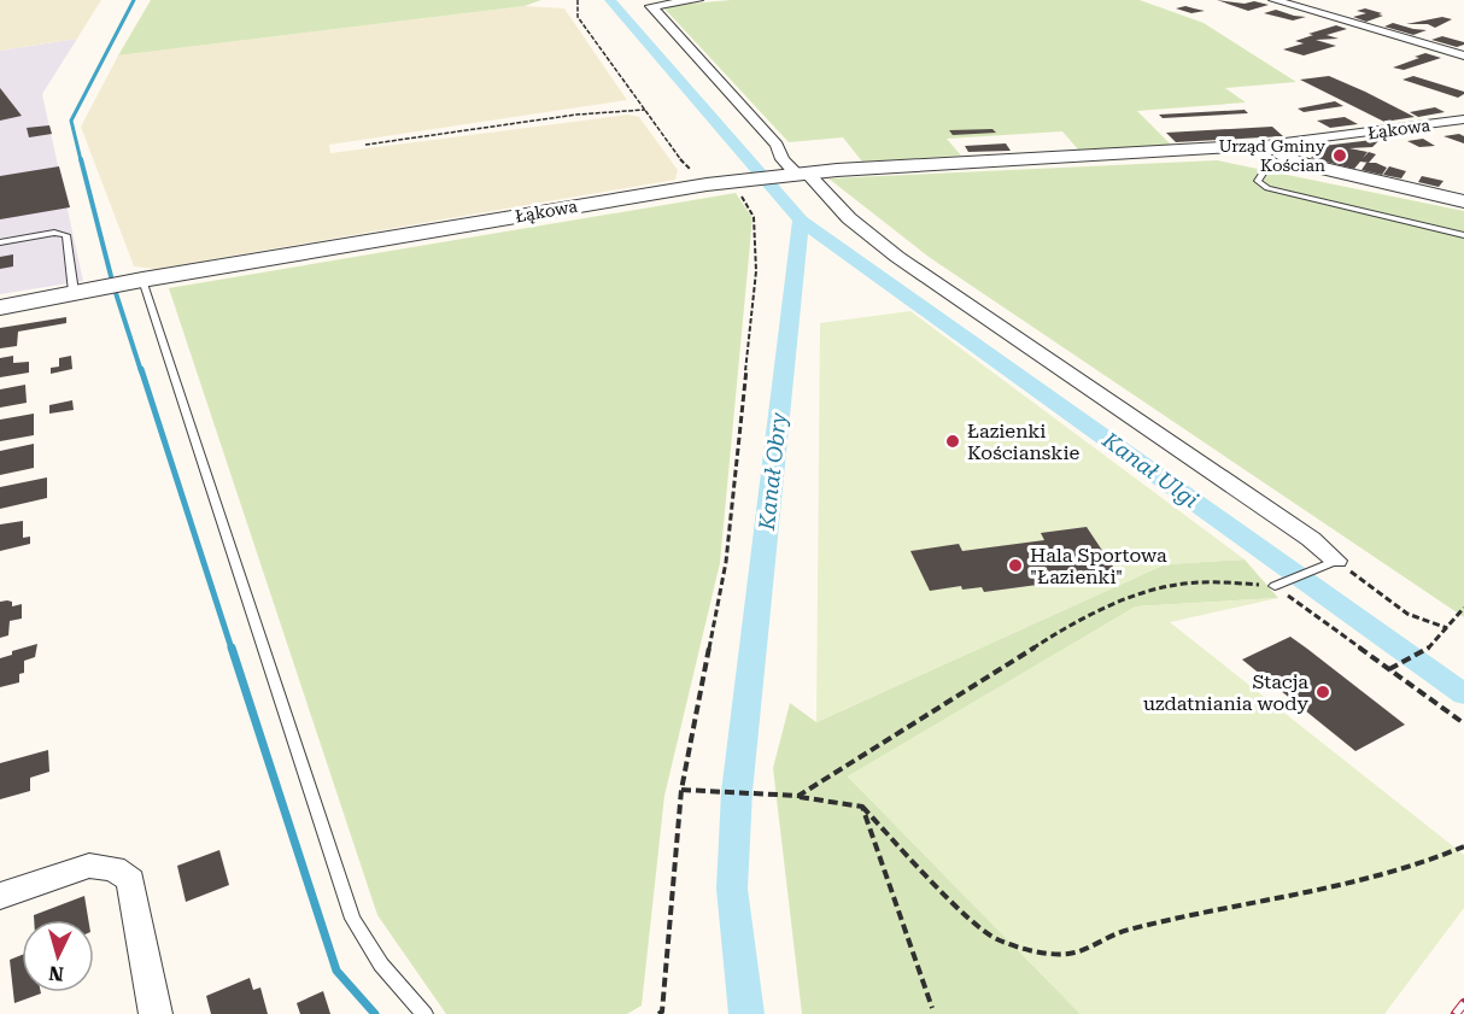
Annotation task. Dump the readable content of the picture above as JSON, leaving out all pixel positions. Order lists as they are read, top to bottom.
{
  "streets": {
    "street": ["Łąkowa"]
  },
  "water": ["Kanał Ulgi", "Kanał Obry"],
  "places": [
    "Urząd Gminy Kościan",
    "Łazienki Kościanskie",
    "Hala Sportowa \"Łazienki\"",
    "Stacja uzdatniania wody"
  ],
  "north": "bottom"
}
